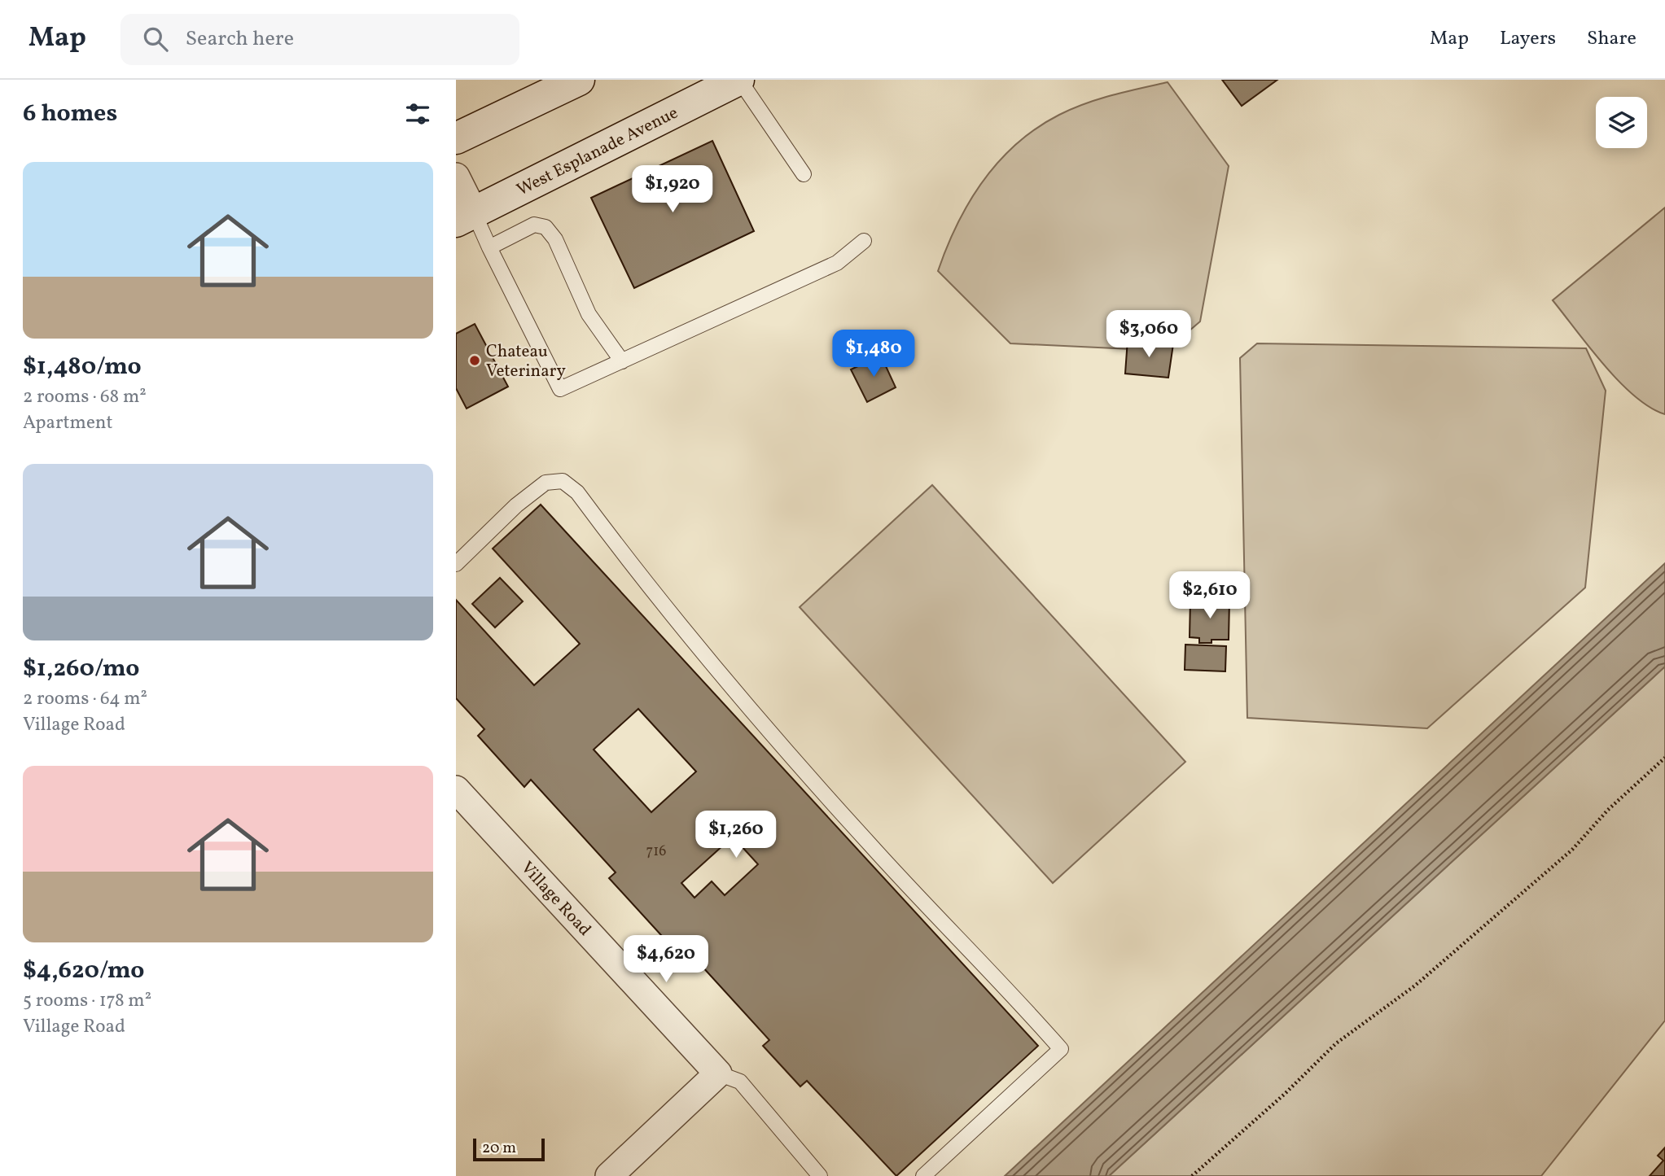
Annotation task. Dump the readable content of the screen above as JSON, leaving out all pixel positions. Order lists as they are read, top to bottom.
{
  "streets": {
    "main road": ["West Esplanade Avenue"],
    "street": ["Village Road"]
  },
  "places": ["Chateau Veterinary"],
  "house_numbers": ["716"],
  "scale_bar": "20 m",
  "page": {
    "header": "Map",
    "search": "Search here",
    "nav": ["Map", "Layers", "Share"],
    "heading": "6 homes",
    "list": [
      {
        "name": "$1,480/mo",
        "note": "2 rooms · 68 m² · Apartment"
      },
      {
        "name": "$1,260/mo",
        "note": "2 rooms · 64 m² · Village Road"
      },
      {
        "name": "$4,620/mo",
        "note": "5 rooms · 178 m² · Village Road"
      }
    ],
    "price": [
      "$1,920",
      "$3,060",
      "$1,480",
      "$2,610",
      "$1,260",
      "$4,620"
    ],
    "scale": "20 m"
  }
}
